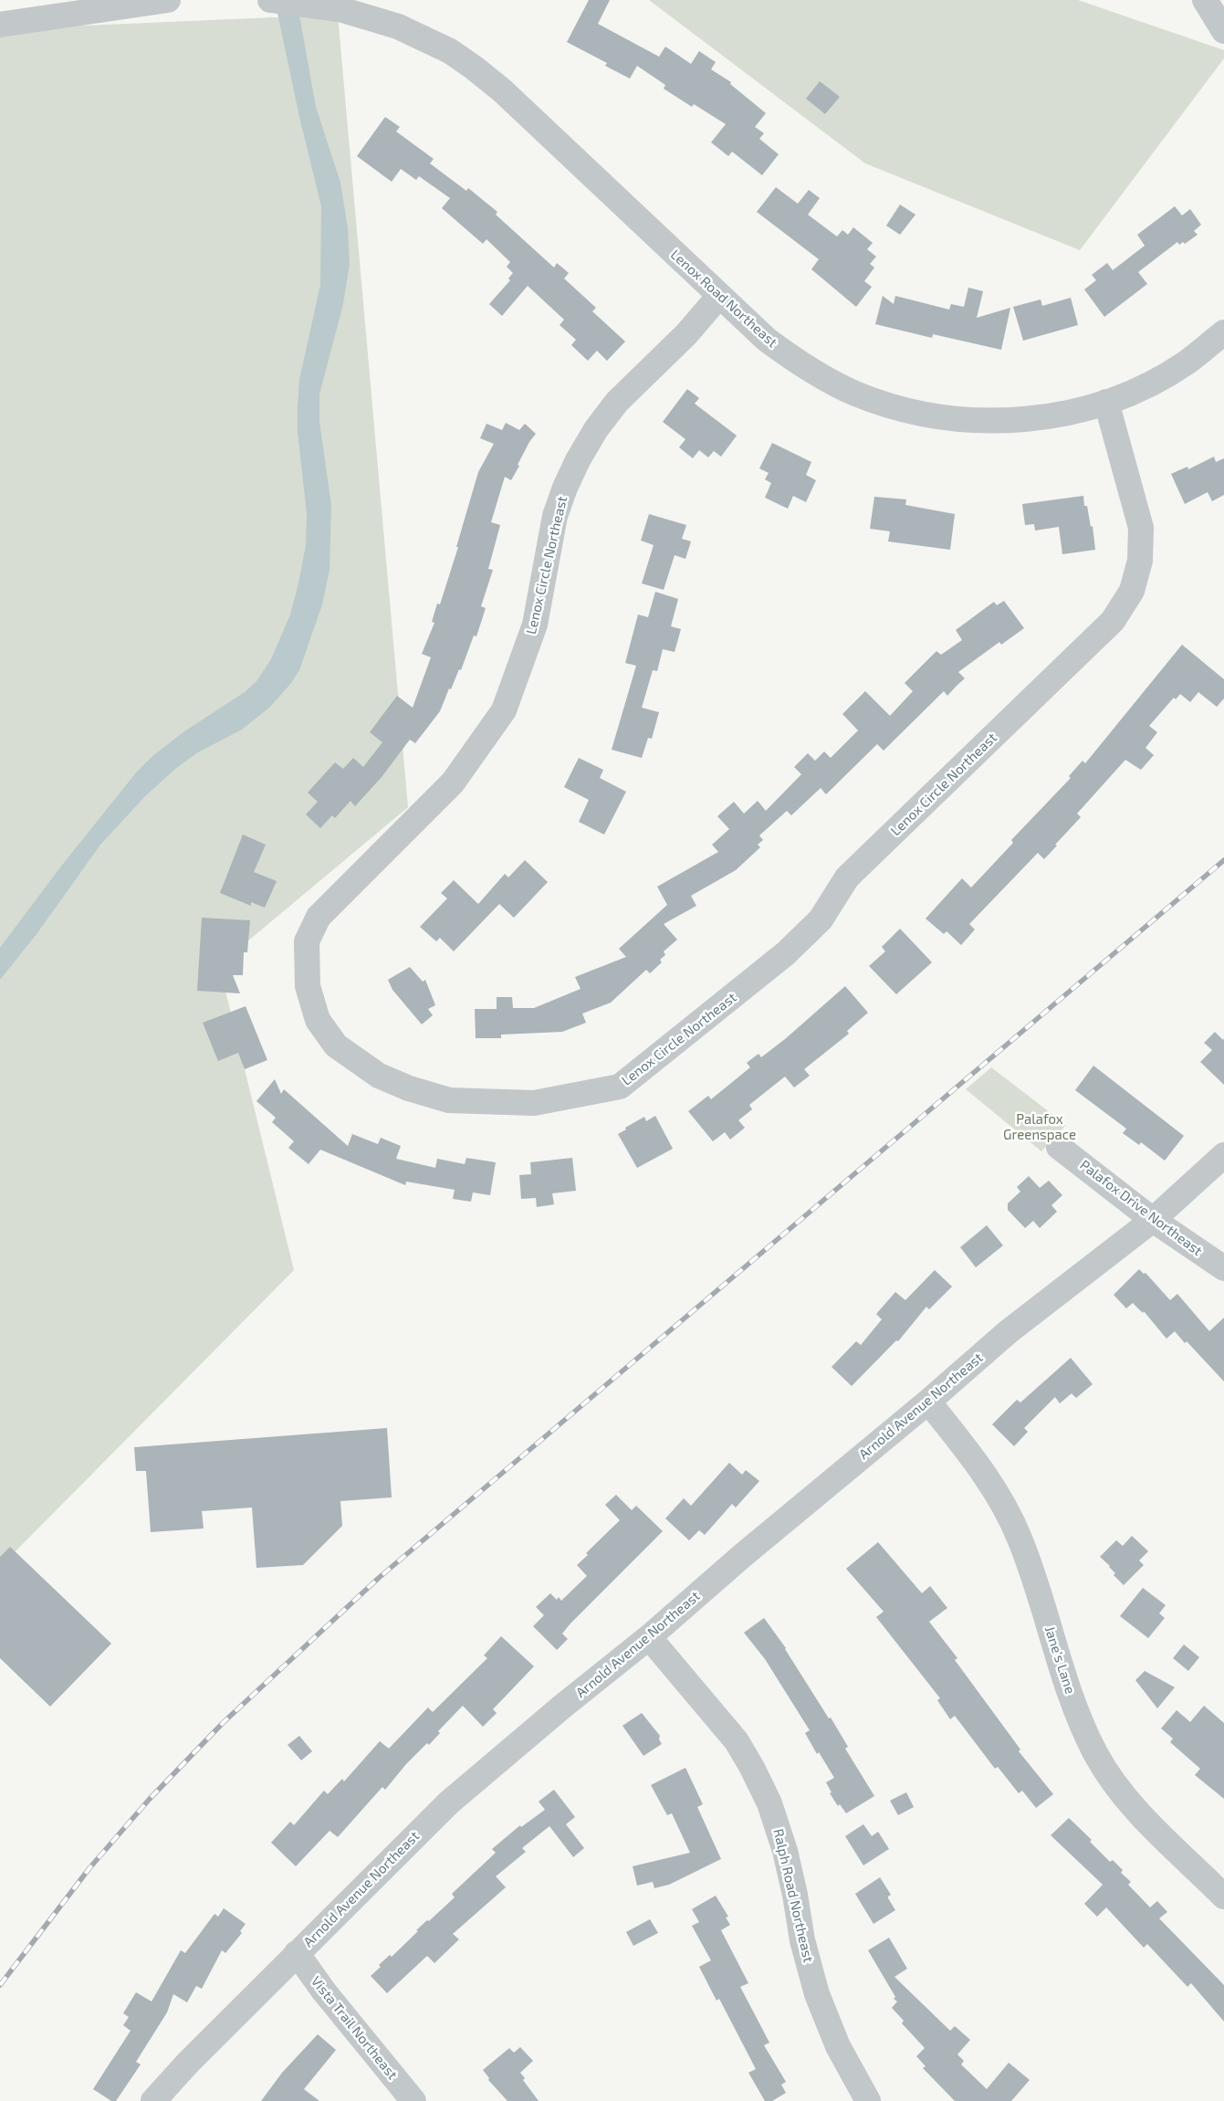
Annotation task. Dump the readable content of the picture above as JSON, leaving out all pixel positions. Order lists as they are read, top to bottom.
{
  "streets": {
    "street": [
      "Lenox Road Northeast",
      "Lenox Circle Northeast",
      "Palafox Drive Northeast",
      "Arnold Avenue Northeast",
      "Jane's Lane",
      "Ralph Road Northeast",
      "Vista Trail Northeast"
    ]
  },
  "crossings": [
    ["Lenox Road Northeast", "Lenox Circle Northeast"],
    ["Palafox Drive Northeast", "Arnold Avenue Northeast"],
    ["Arnold Avenue Northeast", "Jane's Lane"],
    ["Arnold Avenue Northeast", "Ralph Road Northeast"],
    ["Arnold Avenue Northeast", "Vista Trail Northeast"]
  ],
  "parks": ["Palafox Greenspace"]
}
